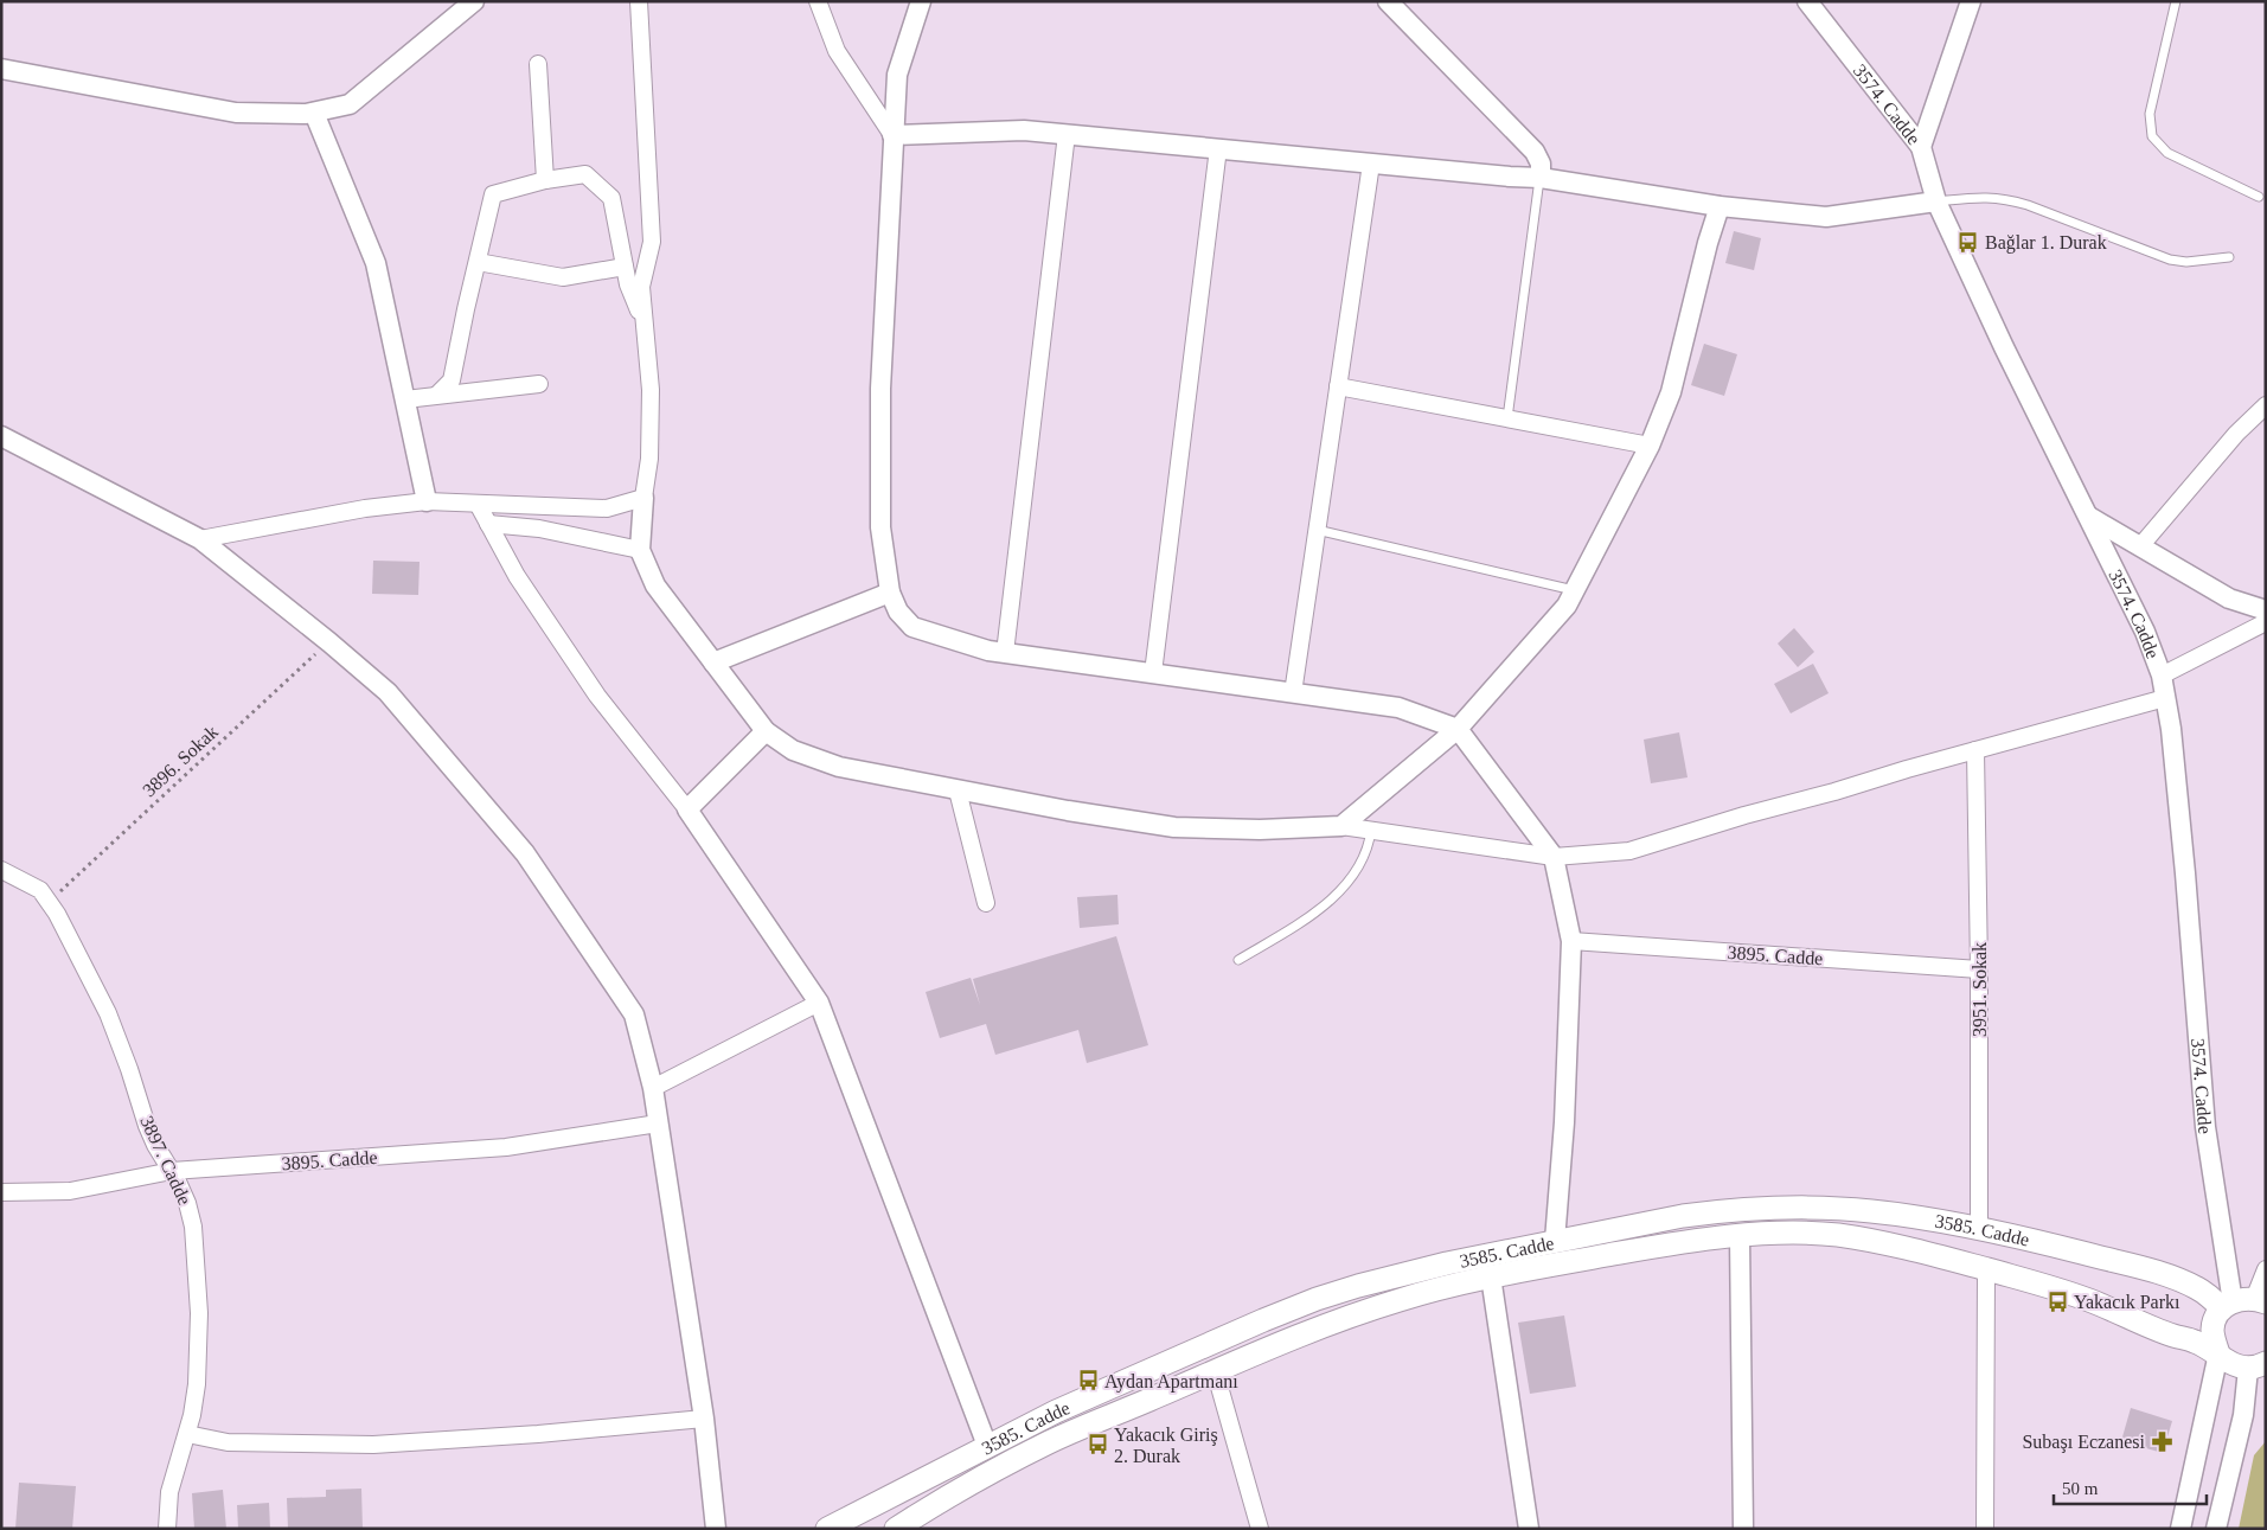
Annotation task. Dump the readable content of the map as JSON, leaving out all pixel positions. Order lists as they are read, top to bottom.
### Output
{
  "streets": {
    "main road": ["3585. Cadde"],
    "street": [
      "3574. Cadde",
      "3895. Cadde",
      "3951. Sokak",
      "3897. Cadde"
    ],
    "path": ["3896. Sokak"]
  },
  "crossings": [
    ["3574. Cadde", "3585. Cadde"],
    ["3896. Sokak", "3897. Cadde"],
    ["3895. Cadde", "3951. Sokak"],
    ["3895. Cadde", "3897. Cadde"],
    ["3951. Sokak", "3585. Cadde"]
  ],
  "places": {
    "bus stop": [
      "Bağlar 1. Durak",
      "Yakacık Parkı",
      "Aydan Apartmanı",
      "Yakacık Giriş 2. Durak"
    ],
    "pharmacy": ["Subaşı Eczanesi"]
  },
  "scale_bar": "50 m"
}
